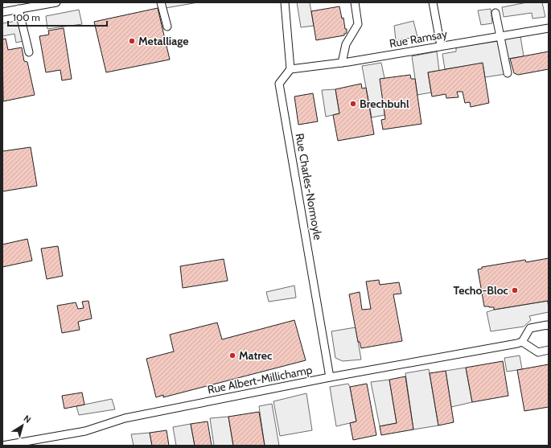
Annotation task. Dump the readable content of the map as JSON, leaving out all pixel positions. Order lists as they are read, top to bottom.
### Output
{
  "streets": {
    "street": ["Rue Ramsay", "Rue Charles-Normoyle", "Rue Albert-Millichamp"]
  },
  "crossings": [
    ["Rue Ramsay", "Rue Charles-Normoyle"],
    ["Rue Charles-Normoyle", "Rue Albert-Millichamp"]
  ],
  "places": [
    "Metalliage",
    "Brechbuhl",
    "Techo-Bloc",
    "Matrec"
  ],
  "scale_bar": "100 m",
  "north": "top right"
}
